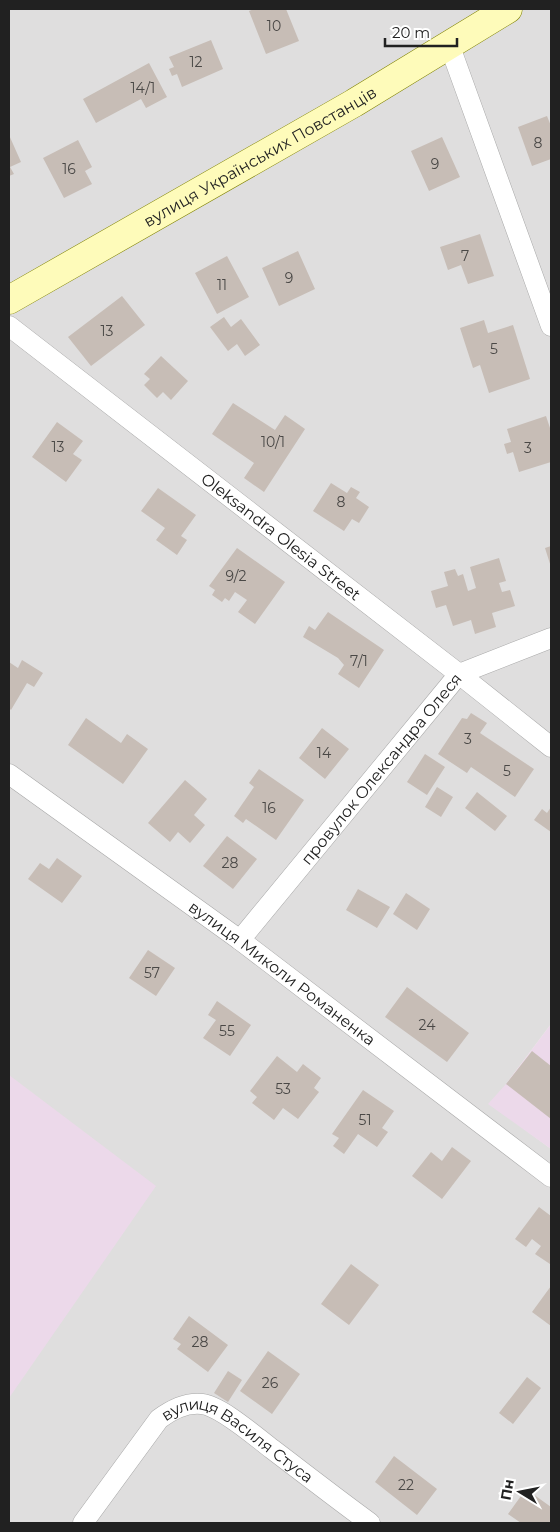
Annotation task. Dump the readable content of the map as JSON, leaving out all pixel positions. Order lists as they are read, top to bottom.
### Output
{
  "streets": {
    "street": [
      "вулиця Українських Повстанців",
      "Oleksandra Olesia Street",
      "провулок Олександра Олеся",
      "вулиця Миколи Романенка",
      "вулиця Василя Стуса"
    ]
  },
  "crossings": [
    ["Oleksandra Olesia Street", "провулок Олександра Олеся"],
    ["провулок Олександра Олеся", "вулиця Миколи Романенка"]
  ],
  "house_numbers": [
    "10",
    "12",
    "14/1",
    "8",
    "9",
    "16",
    "7",
    "9",
    "11",
    "13",
    "5",
    "10/1",
    "13",
    "3",
    "8",
    "9/2",
    "7/1",
    "3",
    "14",
    "5",
    "16",
    "28",
    "57",
    "24",
    "55",
    "53",
    "51",
    "28",
    "26",
    "22"
  ],
  "scale_bar": "20 m",
  "north": "left"
}
